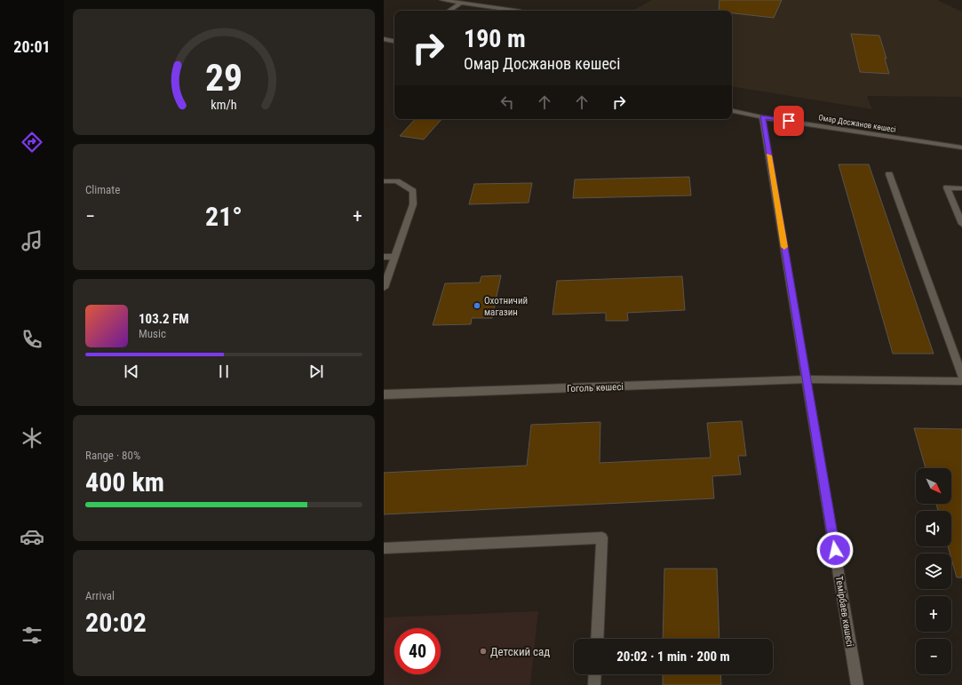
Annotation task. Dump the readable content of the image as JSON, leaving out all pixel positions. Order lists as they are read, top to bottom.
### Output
{
  "streets": {
    "street": ["Омар Досжанов көшесі", "Гоголь көшесі", "Темірбаев көшесі"]
  },
  "crossings": [
    ["Омар Досжанов көшесі", "Темірбаев көшесі"],
    ["Гоголь көшесі", "Темірбаев көшесі"]
  ],
  "places": ["Охотничий магазин", "Детский сад"],
  "north": "bottom right",
  "page": {
    "tabs": "20:01",
    "turn": ["190 m", "Омар Досжанов көшесі"],
    "tile": [
      "Climate",
      ["Range · 80%", "400 km"],
      ["Arrival", "20:02"]
    ],
    "heat": ["−", "21°", "+"],
    "song": ["103.2 FM", "Music"],
    "map_buttons": ["+", "−"],
    "limit": "40",
    "trip": "20:02 · 1 min · 200 m",
    "gauge": ["29", "km/h"]
  }
}
